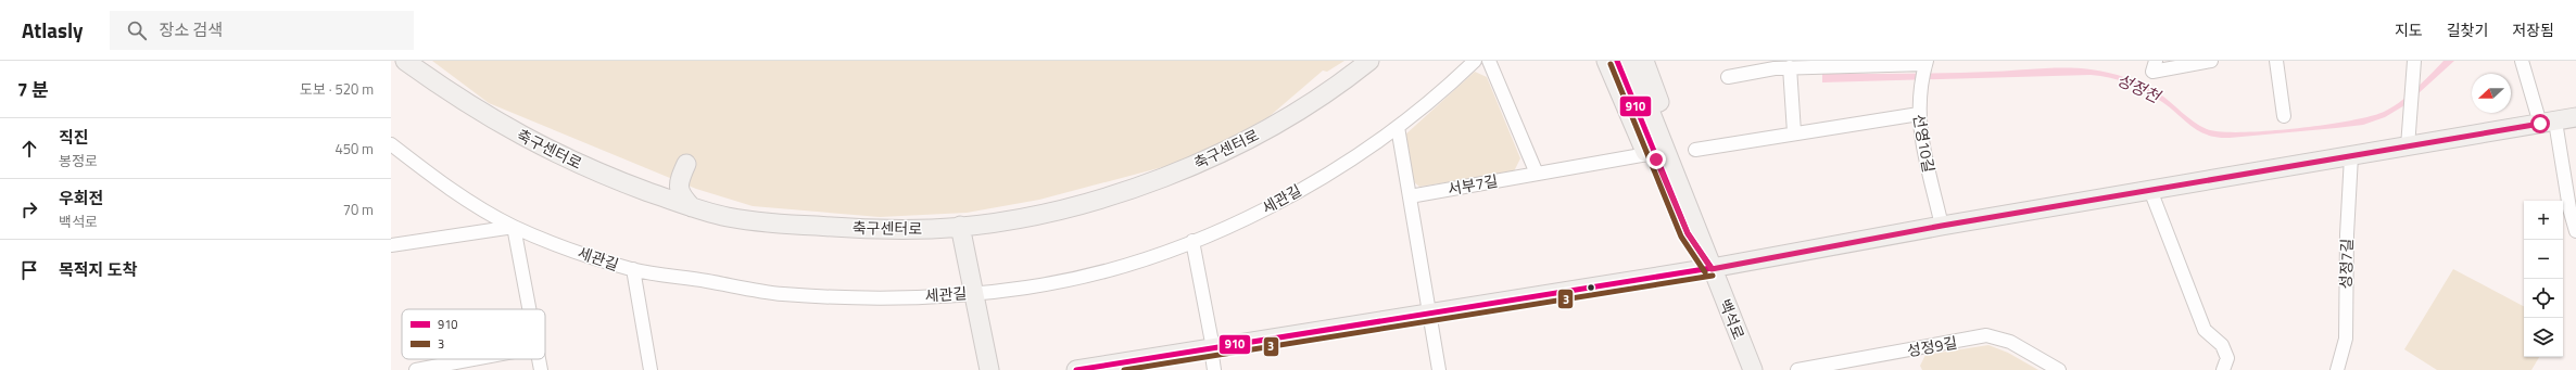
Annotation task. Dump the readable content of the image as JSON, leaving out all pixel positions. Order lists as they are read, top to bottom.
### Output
{
  "streets": {
    "street": [
      "선영10길",
      "축구센터로",
      "서부7길",
      "세관길",
      "성정7길",
      "백석로",
      "성정9길"
    ]
  },
  "crossings": [
    ["서부7길", "백석로"]
  ],
  "water": ["성정천"],
  "lines": ["transit line 910", "transit line 3"],
  "legend": ["910", "3"],
  "north": "left",
  "page": {
    "header": "Atlasly",
    "search": "장소 검색",
    "nav": ["지도", "길찾기", "저장됨"],
    "heading": ["7 분", "도보 · 520 m"],
    "list": [
      ["직진", "봉정로", "450 m"],
      ["우회전", "백석로", "70 m"],
      "목적지 도착"
    ],
    "map_buttons": ["+", "−"]
  }
}
